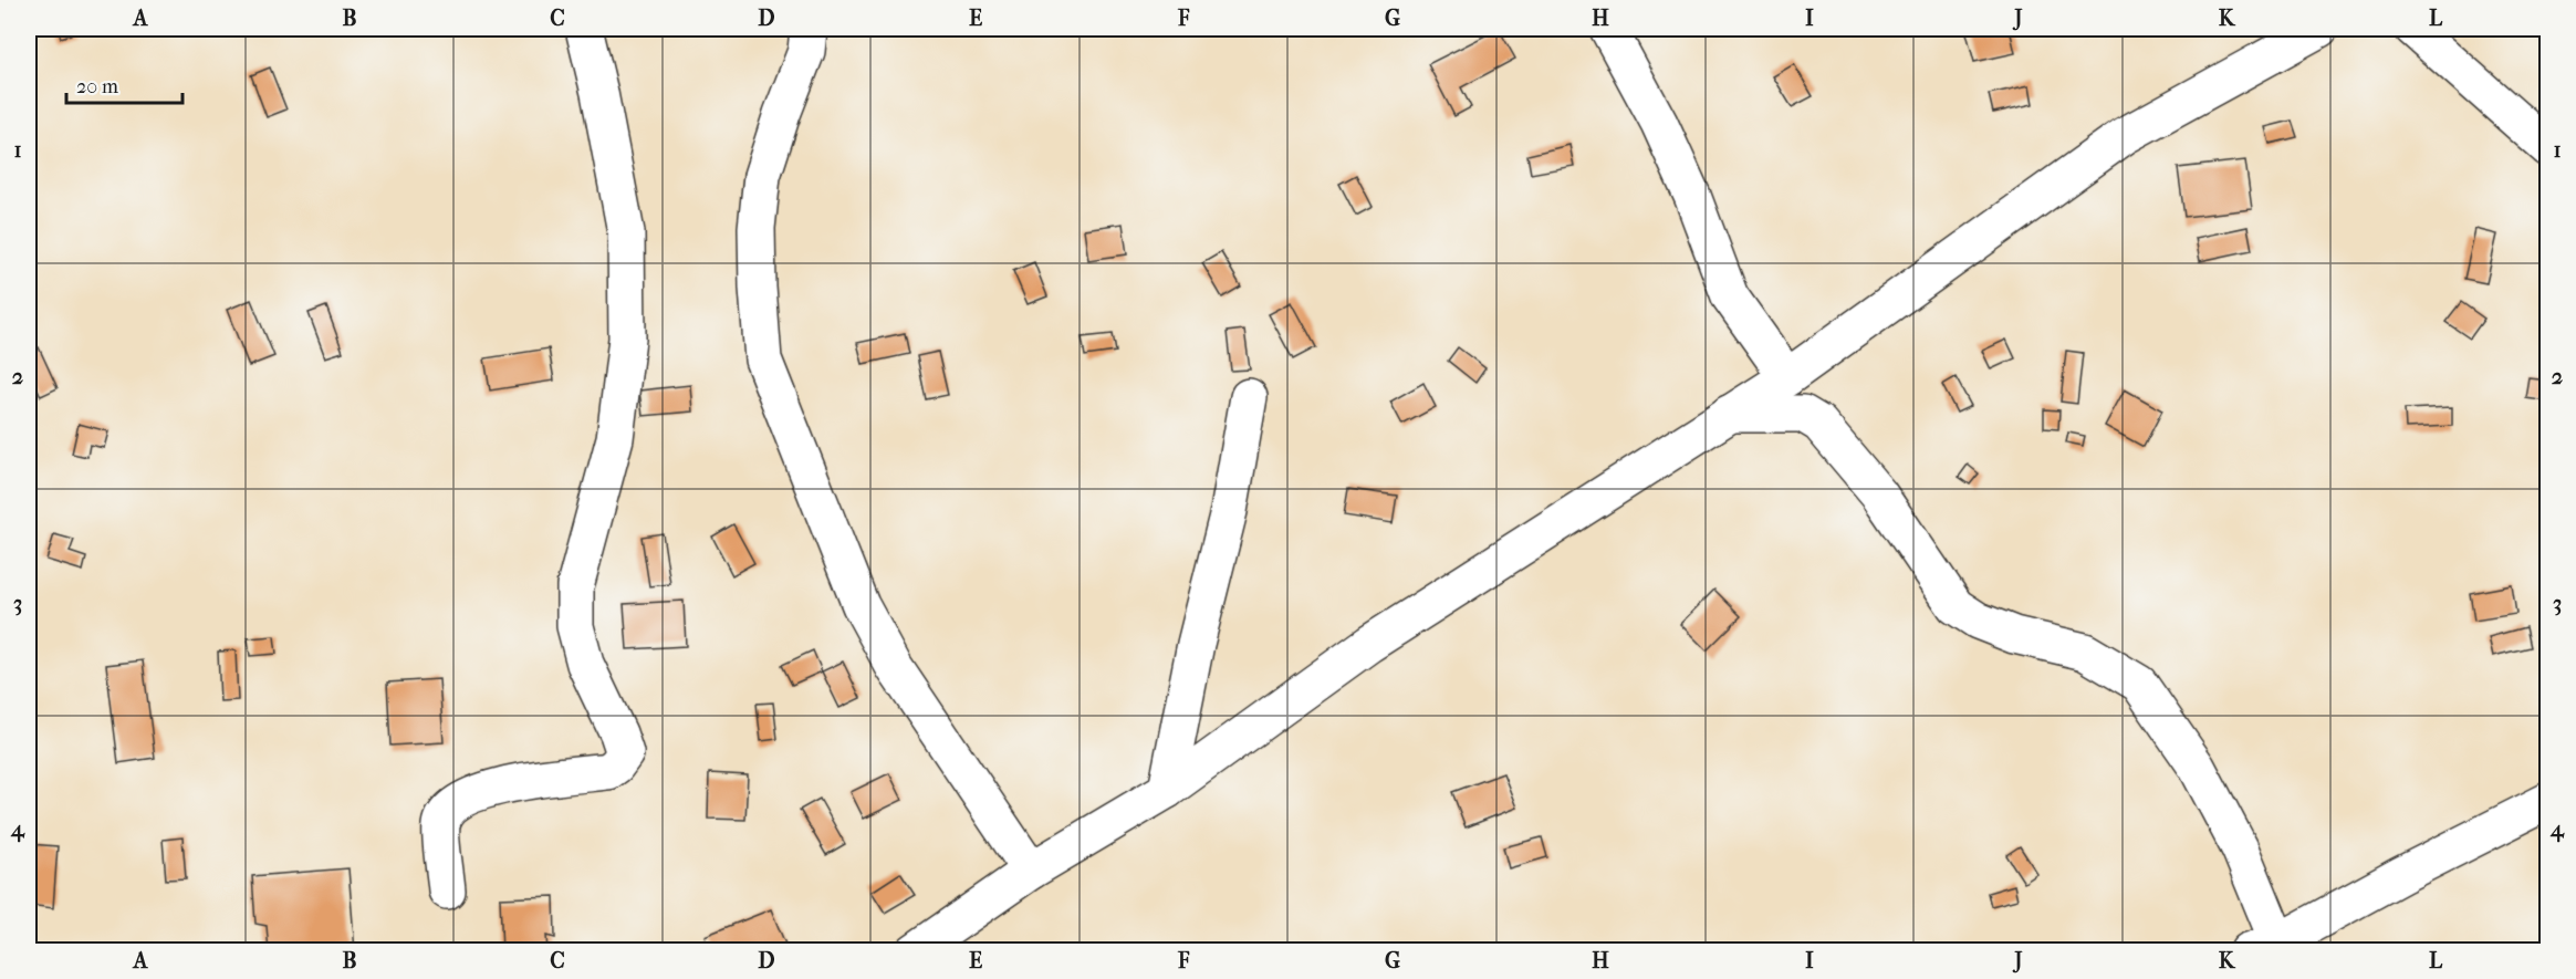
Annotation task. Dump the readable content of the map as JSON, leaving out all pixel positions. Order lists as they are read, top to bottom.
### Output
{
  "scale_bar": "20 m",
  "grid": {
    "columns": [
      "A",
      "B",
      "C",
      "D",
      "E",
      "F",
      "G",
      "H",
      "I",
      "J",
      "K",
      "L"
    ],
    "rows": [
      "1",
      "2",
      "3",
      "4"
    ]
  }
}
